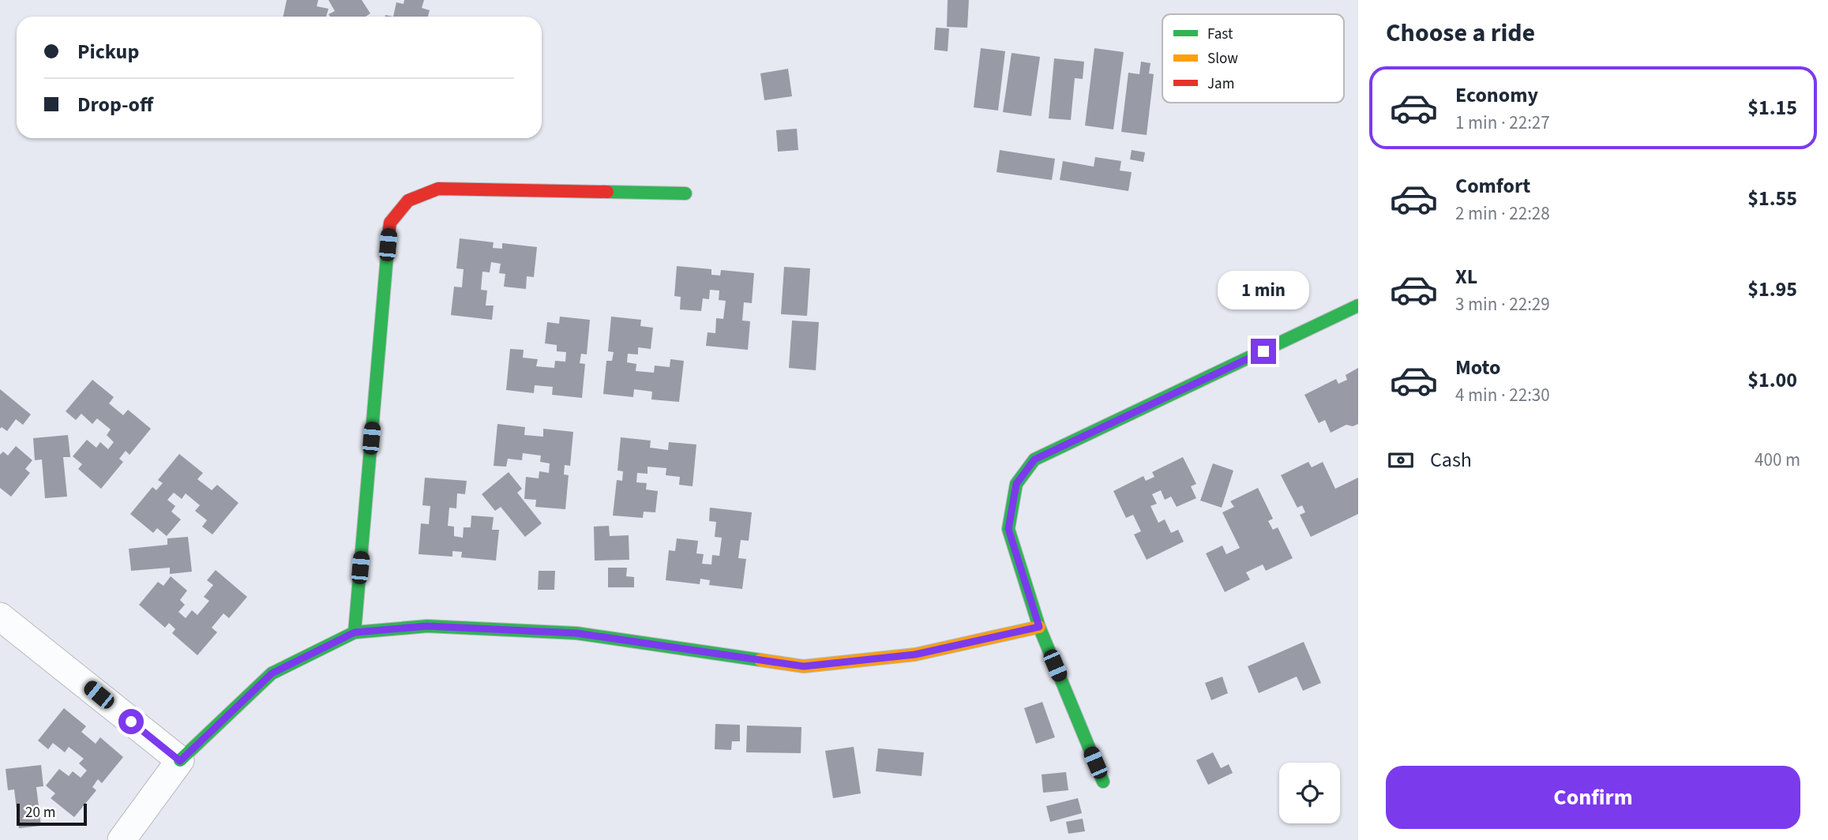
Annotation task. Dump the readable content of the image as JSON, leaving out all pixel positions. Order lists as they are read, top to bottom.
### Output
{
  "legend": ["Fast", "Slow", "Jam"],
  "scale_bar": "20 m",
  "page": {
    "heading": "Choose a ride",
    "banner": ["Pickup", "Drop-off"],
    "list": [
      {
        "name": "Economy",
        "note": "1 min · 22:27",
        "value": "$1.15"
      },
      {
        "name": "Comfort",
        "note": "2 min · 22:28",
        "value": "$1.55"
      },
      {
        "name": "XL",
        "note": "3 min · 22:29",
        "value": "$1.95"
      },
      {
        "name": "Moto",
        "note": "4 min · 22:30",
        "value": "$1.00"
      }
    ],
    "bubble": "1 min",
    "pay": ["Cash", "400 m"],
    "buttons": "Confirm",
    "scale": "20 m"
  }
}
